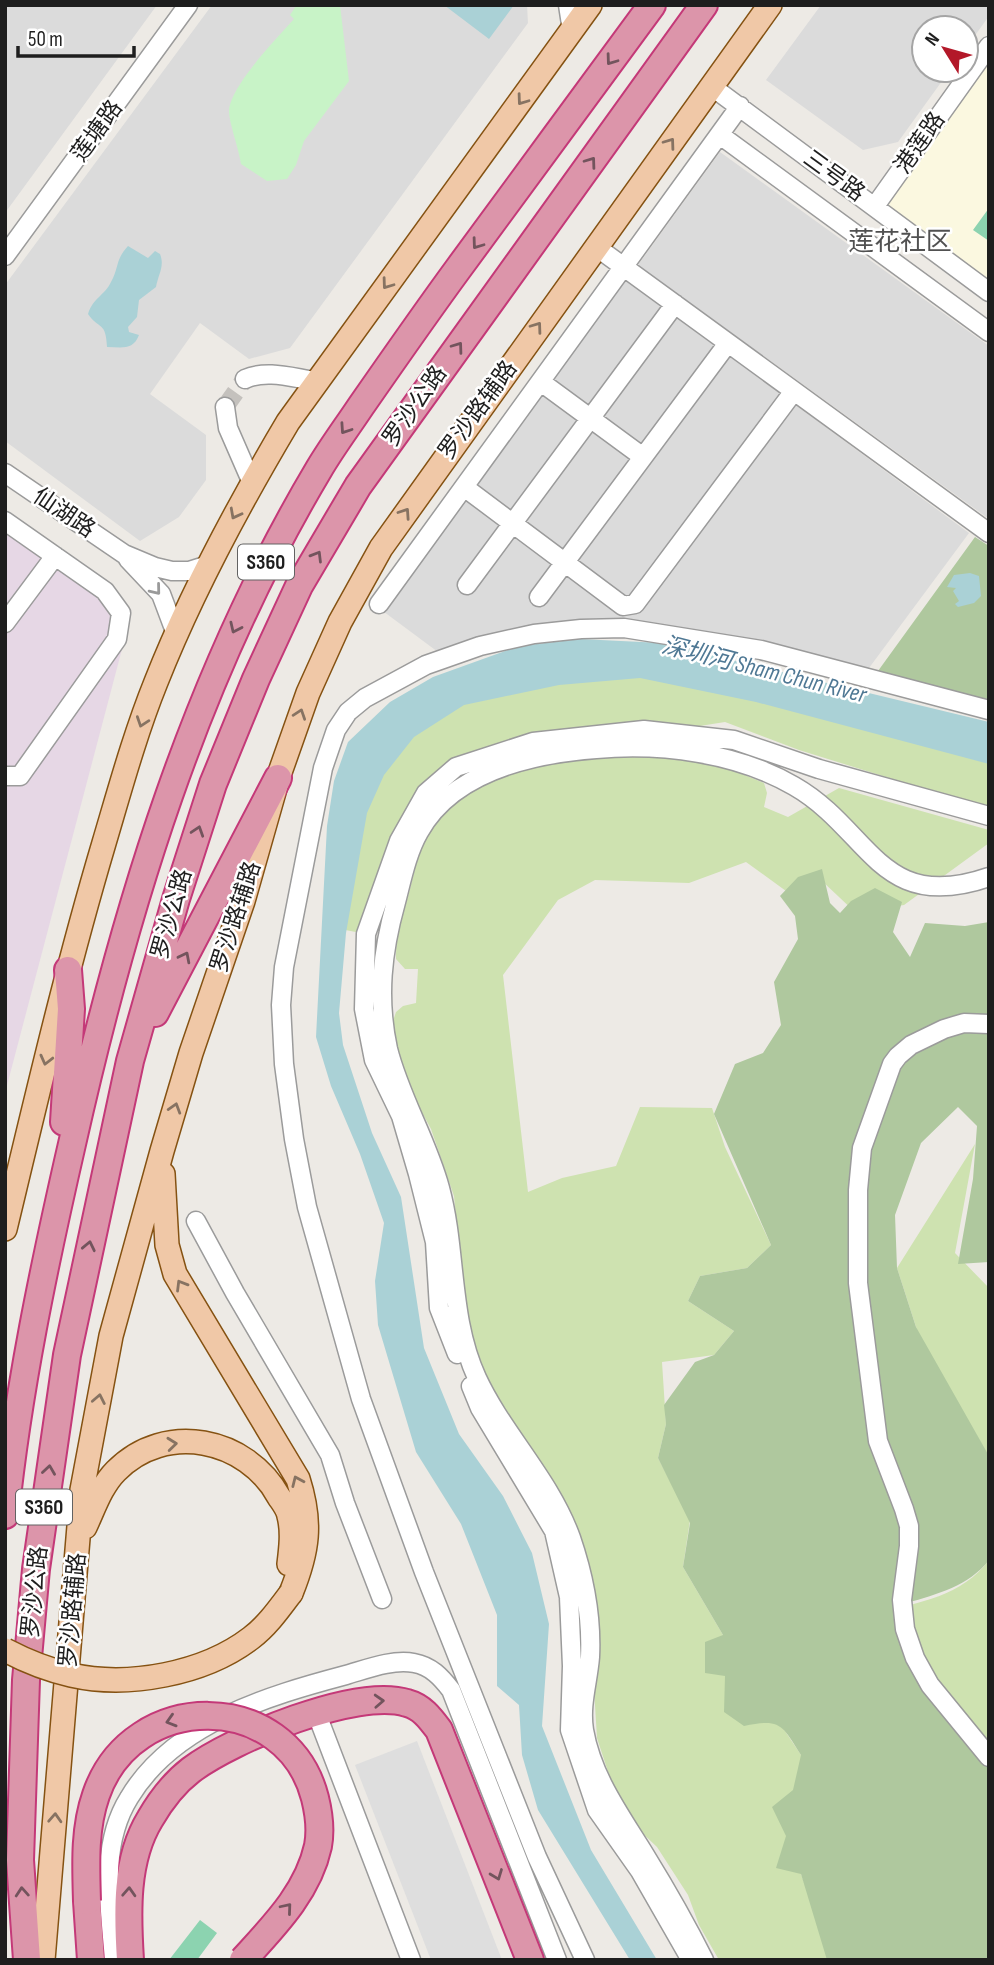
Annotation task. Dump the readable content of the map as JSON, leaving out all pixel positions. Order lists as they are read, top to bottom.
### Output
{
  "streets": {
    "highway": ["罗沙公路", "S360"],
    "main road": ["罗沙路辅路"],
    "street": [
      "莲塘路",
      "港莲路",
      "三号路",
      "仙湖路"
    ]
  },
  "crossings": [
    ["港莲路", "三号路"],
    ["三号路", "罗沙路辅路"]
  ],
  "districts": ["莲花社区"],
  "water": ["深圳河 Sham Chun River"],
  "scale_bar": "50 m",
  "north": "top left"
}
